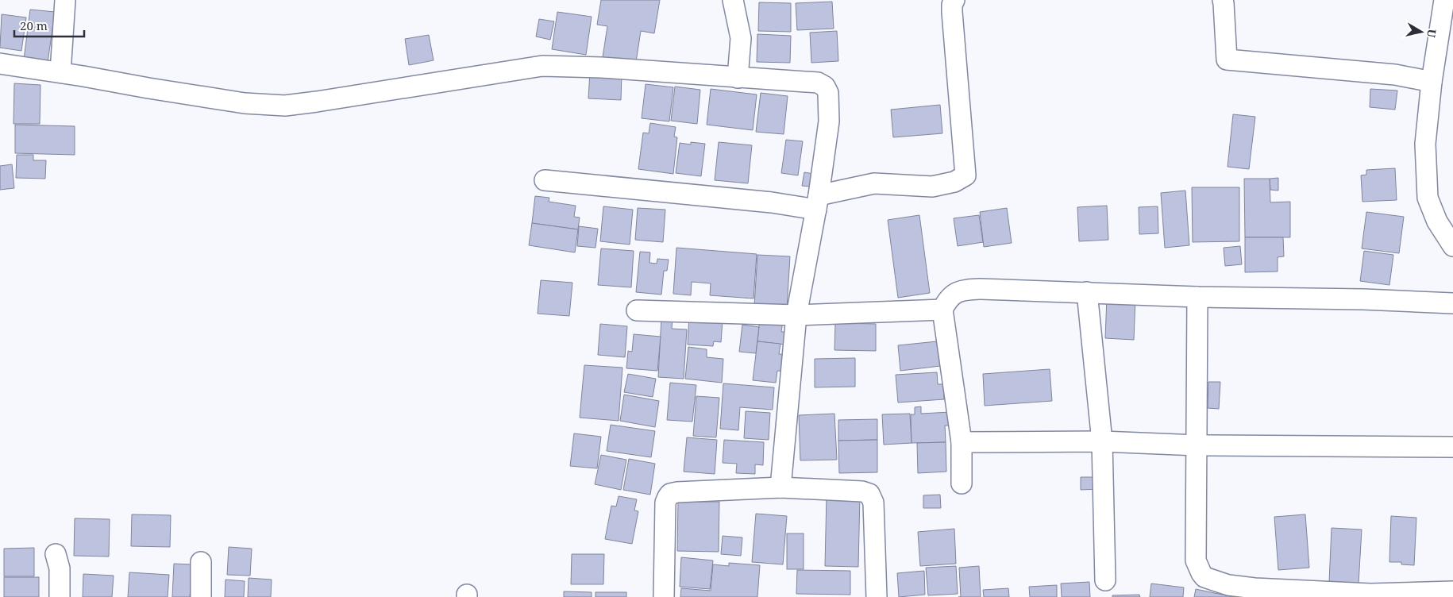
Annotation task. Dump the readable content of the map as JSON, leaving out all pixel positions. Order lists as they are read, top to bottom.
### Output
{
  "scale_bar": "20 m",
  "north": "right"
}
